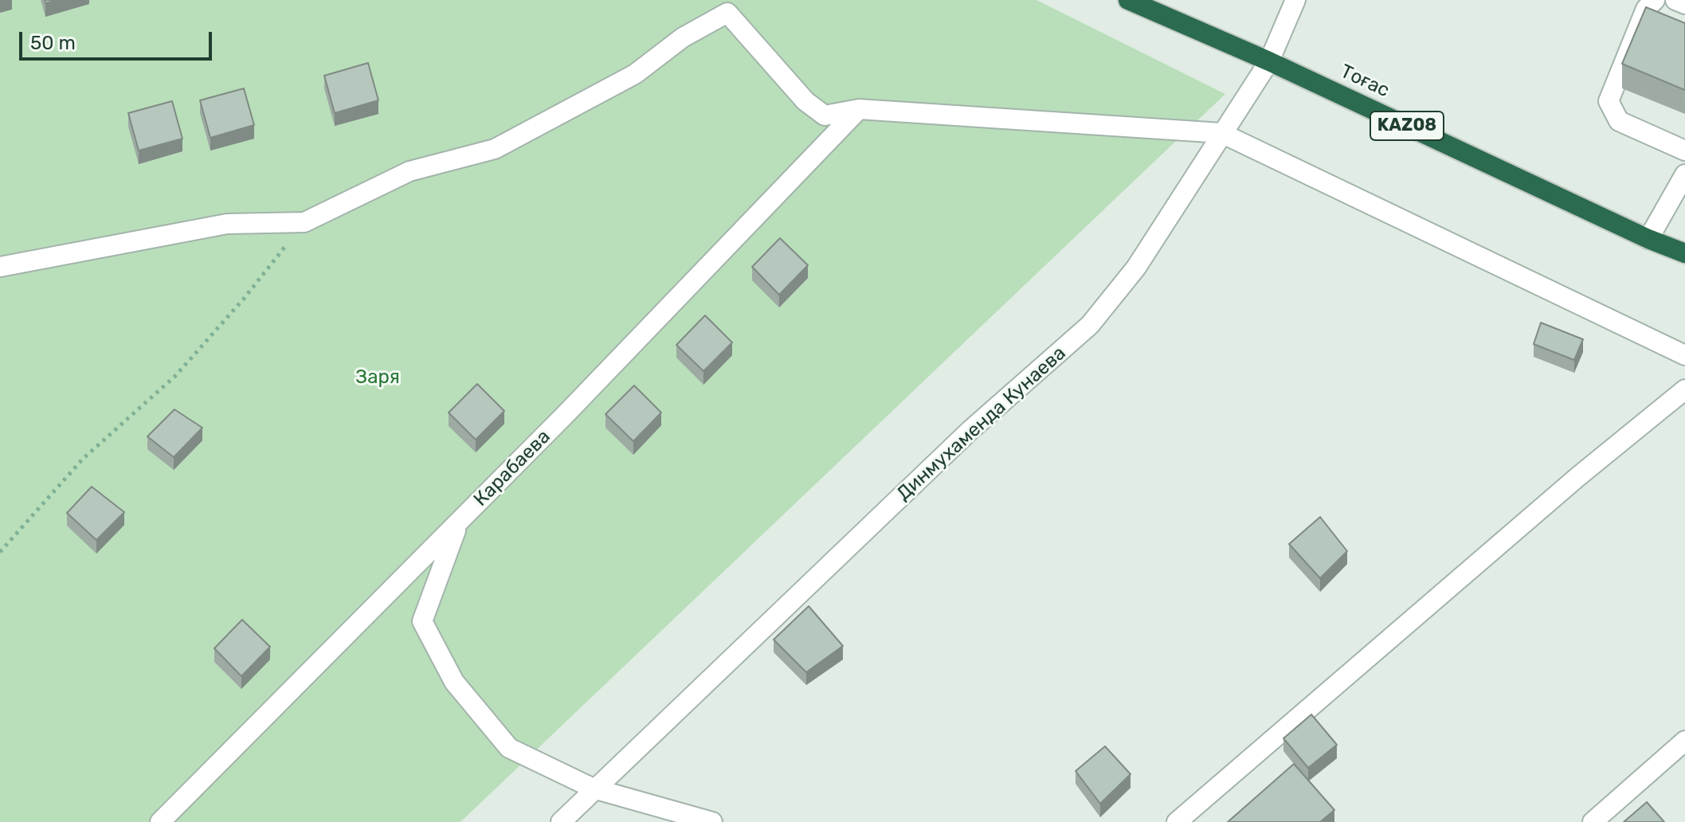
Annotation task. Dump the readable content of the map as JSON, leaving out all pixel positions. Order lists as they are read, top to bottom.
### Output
{
  "streets": {
    "highway": ["Тоғас", "KAZ08"],
    "street": ["Динмухаменда Кунаева", "Карабаева"]
  },
  "crossings": [
    ["Тоғас", "Динмухаменда Кунаева"]
  ],
  "parks": ["Заря"],
  "scale_bar": "50 m"
}
